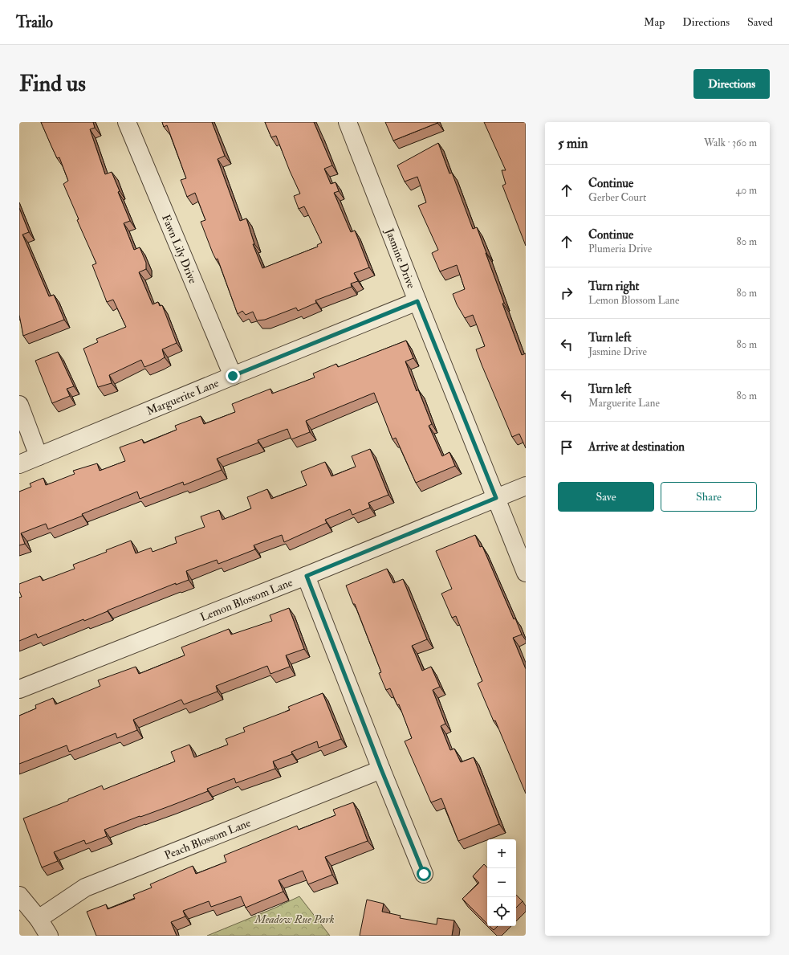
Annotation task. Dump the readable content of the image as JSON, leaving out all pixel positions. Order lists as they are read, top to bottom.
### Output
{
  "streets": {
    "street": [
      "Fawn Lily Drive",
      "Jasmine Drive",
      "Marguerite Lane",
      "Lemon Blossom Lane",
      "Peach Blossom Lane"
    ]
  },
  "crossings": [
    ["Fawn Lily Drive", "Marguerite Lane"],
    ["Jasmine Drive", "Marguerite Lane"],
    ["Jasmine Drive", "Lemon Blossom Lane"]
  ],
  "parks": ["Meadow Rue Park"],
  "page": {
    "header": "Trailo",
    "nav": ["Map", "Directions", "Saved"],
    "buttons": [
      "Directions",
      ["Save", "Share"]
    ],
    "title": "Find us",
    "heading": ["5 min", "Walk · 360 m"],
    "list": [
      ["Continue", "Gerber Court", "40 m"],
      ["Continue", "Plumeria Drive", "80 m"],
      ["Turn right", "Lemon Blossom Lane", "80 m"],
      ["Turn left", "Jasmine Drive", "80 m"],
      ["Turn left", "Marguerite Lane", "80 m"],
      "Arrive at destination"
    ],
    "map_buttons": ["+", "−"]
  }
}
